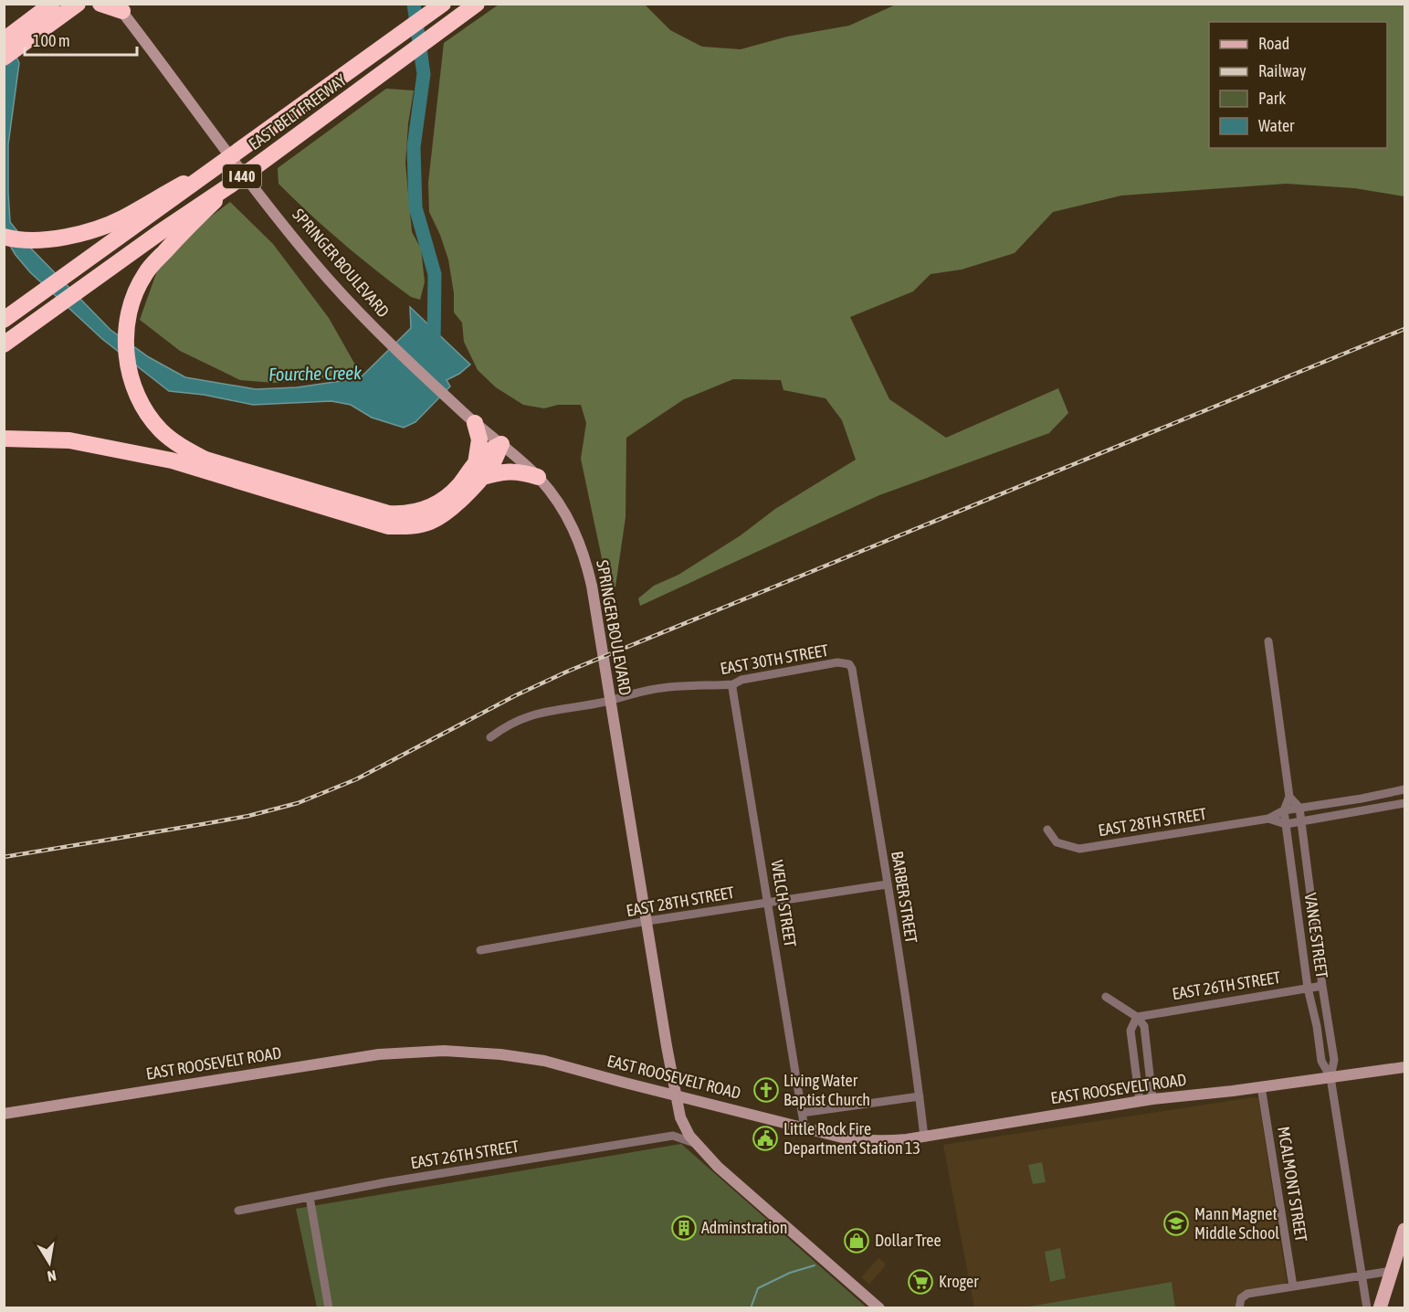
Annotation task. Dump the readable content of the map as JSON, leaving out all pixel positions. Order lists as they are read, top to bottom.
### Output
{
  "streets": {
    "highway": ["EAST BELT FREEWAY", "I 440"],
    "main road": ["SPRINGER BOULEVARD", "EAST ROOSEVELT ROAD"],
    "street": [
      "EAST 30TH STREET",
      "EAST 28TH STREET",
      "BARBER STREET",
      "WELCH STREET",
      "VANCE STREET",
      "EAST 26TH STREET",
      "MCALMONT STREET"
    ]
  },
  "crossings": [
    ["SPRINGER BOULEVARD", "EAST 30TH STREET"],
    ["SPRINGER BOULEVARD", "EAST 28TH STREET"],
    ["SPRINGER BOULEVARD", "EAST 26TH STREET"],
    ["SPRINGER BOULEVARD", "EAST ROOSEVELT ROAD"],
    ["EAST 30TH STREET", "BARBER STREET"],
    ["EAST 30TH STREET", "WELCH STREET"],
    ["EAST 28TH STREET", "BARBER STREET"],
    ["EAST 28TH STREET", "WELCH STREET"],
    ["EAST 28TH STREET", "VANCE STREET"],
    ["BARBER STREET", "EAST ROOSEVELT ROAD"],
    ["WELCH STREET", "EAST ROOSEVELT ROAD"],
    ["VANCE STREET", "EAST 26TH STREET"],
    ["VANCE STREET", "EAST ROOSEVELT ROAD"],
    ["EAST ROOSEVELT ROAD", "MCALMONT STREET"]
  ],
  "water": ["Fourche Creek"],
  "places": {
    "church": ["Living Water Baptist Church"],
    "public building": ["Little Rock Fire Department Station 13"],
    "school or university": ["Mann Magnet Middle School"],
    "building": ["Adminstration"],
    "shop": ["Dollar Tree"],
    "supermarket": ["Kroger"]
  },
  "legend": [
    "Road",
    "Railway",
    "Park",
    "Water"
  ],
  "scale_bar": "100 m",
  "north": "bottom"
}
